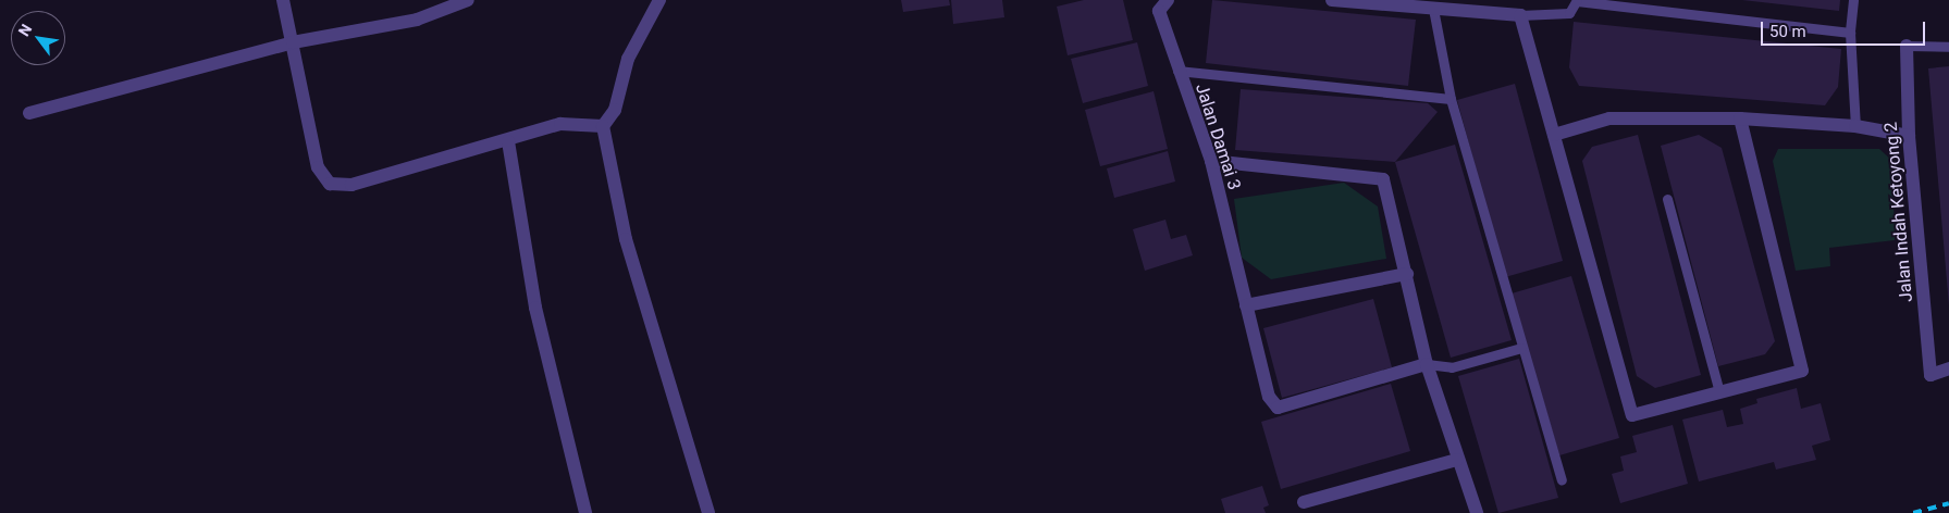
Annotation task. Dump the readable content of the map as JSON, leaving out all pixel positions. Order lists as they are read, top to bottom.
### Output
{
  "streets": {
    "street": ["Jalan Damai 3", "Jalan Indah Ketoyong 2"]
  },
  "scale_bar": "50 m",
  "north": "top left"
}
